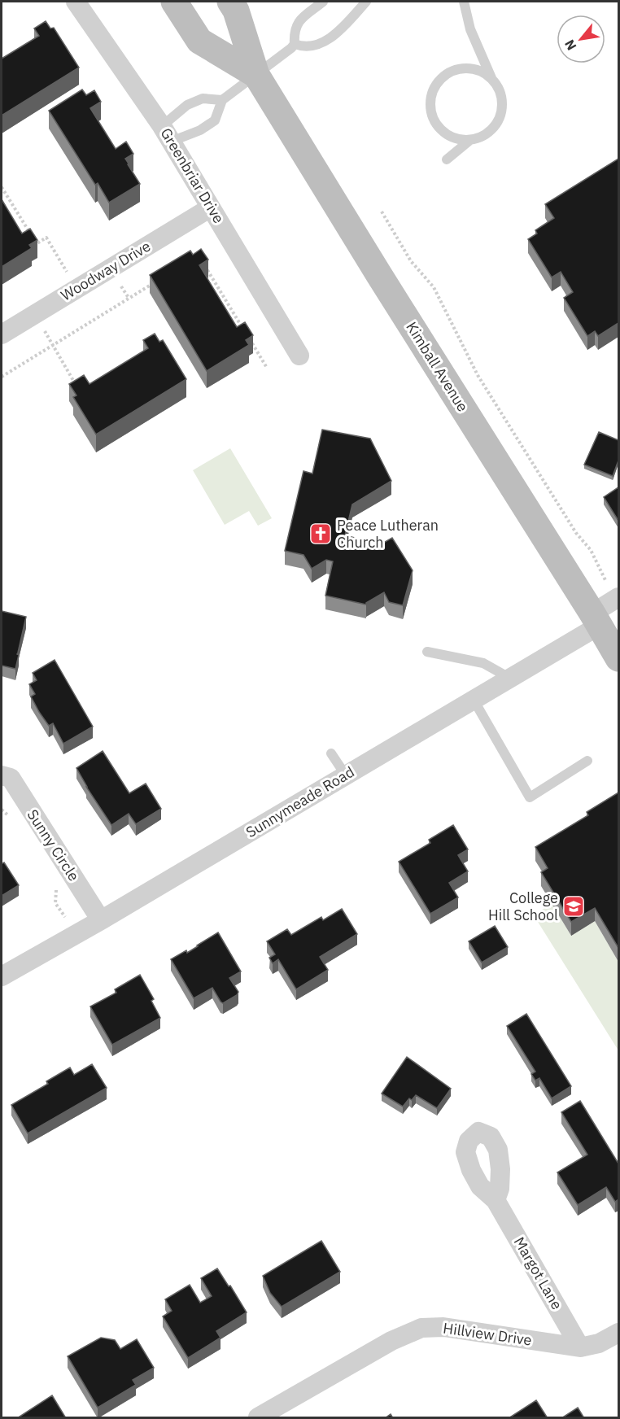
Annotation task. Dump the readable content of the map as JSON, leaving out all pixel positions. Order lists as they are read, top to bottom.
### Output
{
  "streets": {
    "main road": ["Kimball Avenue"],
    "street": [
      "Greenbriar Drive",
      "Woodway Drive",
      "Sunnymeade Road",
      "Sunny Circle",
      "Margot Lane",
      "Hillview Drive"
    ]
  },
  "crossings": [
    ["Greenbriar Drive", "Woodway Drive"],
    ["Kimball Avenue", "Sunnymeade Road"],
    ["Sunnymeade Road", "Sunny Circle"],
    ["Margot Lane", "Hillview Drive"]
  ],
  "places": {
    "church": ["Peace Lutheran Church"],
    "school or university": ["College Hill School"]
  },
  "north": "bottom left"
}
